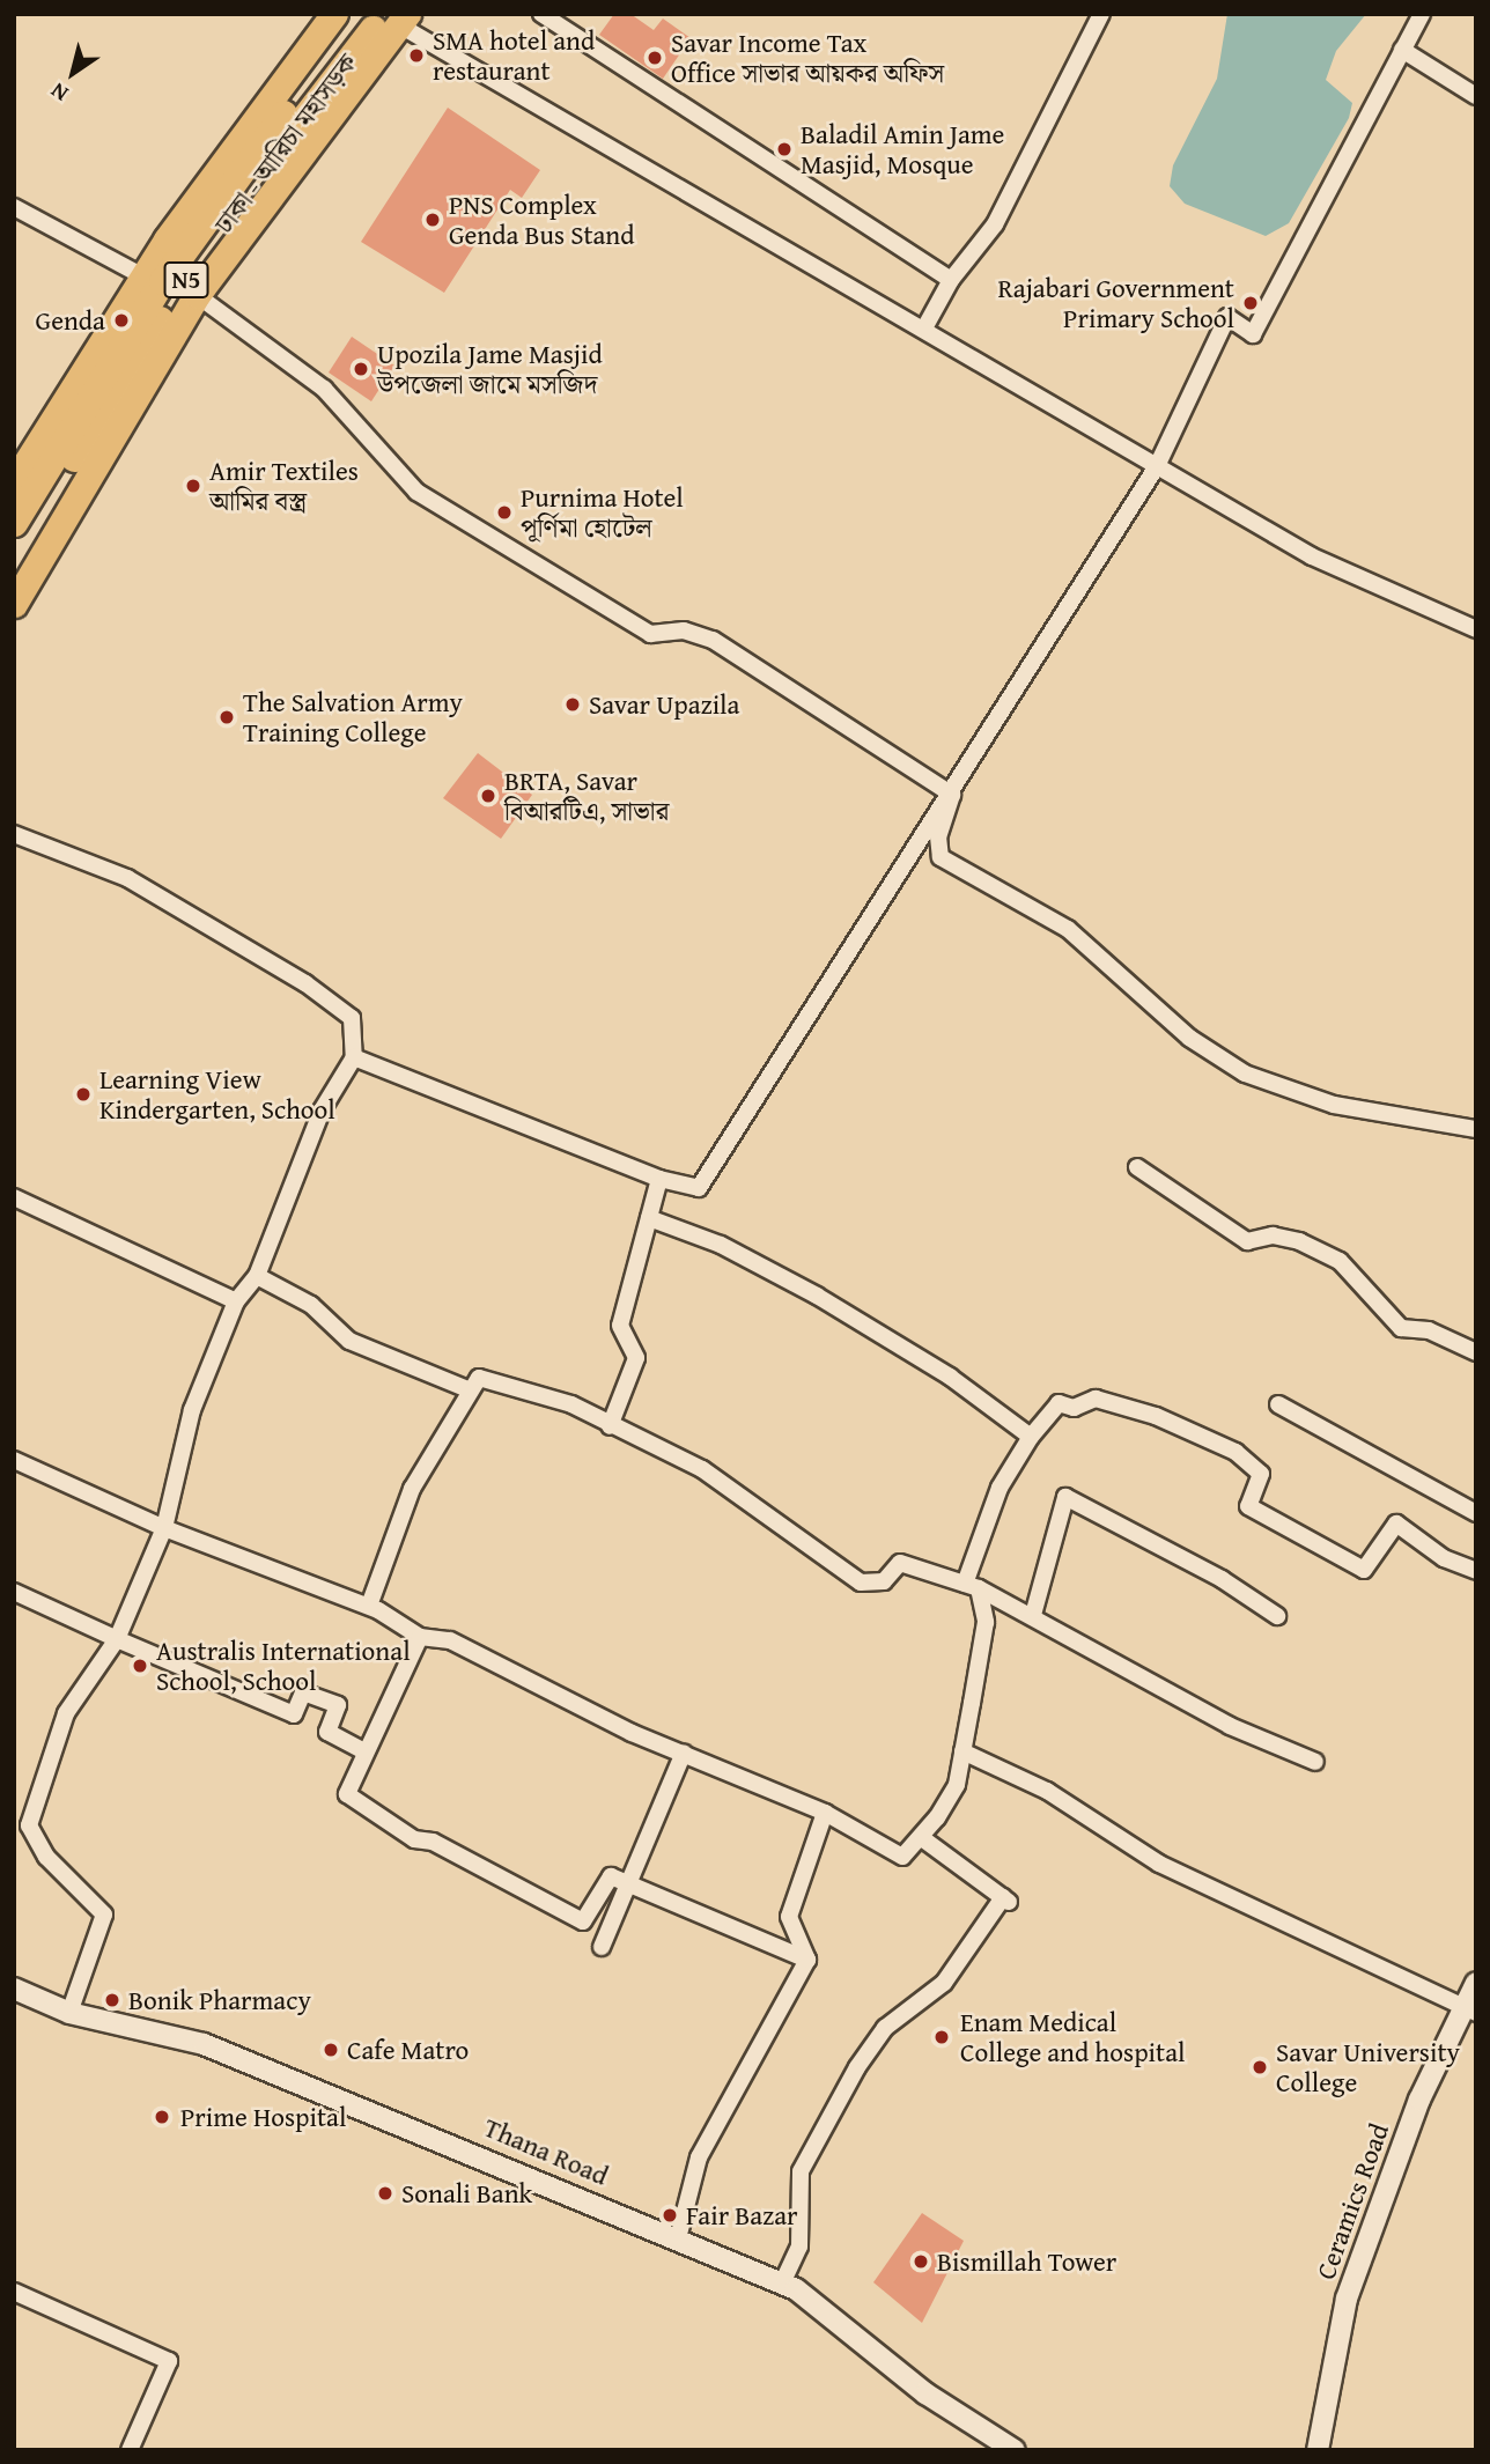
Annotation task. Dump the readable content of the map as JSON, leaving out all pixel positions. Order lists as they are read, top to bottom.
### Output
{
  "streets": {
    "highway": ["ঢাকা - আরিচা মহাসড়ক", "N5"],
    "street": ["Thana Road", "Ceramics Road"]
  },
  "places": [
    "SMA hotel and restaurant",
    "Savar Income Tax Office সাভার আয়কর অফিস",
    "Baladil Amin Jame Masjid, Mosque",
    "PNS Complex Genda Bus Stand",
    "Rajabari Government Primary School",
    "Genda",
    "Upozila Jame Masjid উপজেলা জামে মসজিদ",
    "Amir Textiles আমির বস্ত্র",
    "Purnima Hotel পূর্ণিমা হোটেল",
    "Savar Upazila",
    "The Salvation Army Training College",
    "BRTA, Savar বিআরটিএ, সাভার",
    "Learning View Kindergarten, School",
    "Australis International School, School",
    "Bonik Pharmacy",
    "Enam Medical College and hospital",
    "Cafe Matro",
    "Savar University College",
    "Prime Hospital",
    "Sonali Bank",
    "Fair Bazar",
    "Bismillah Tower"
  ],
  "north": "bottom left"
}
